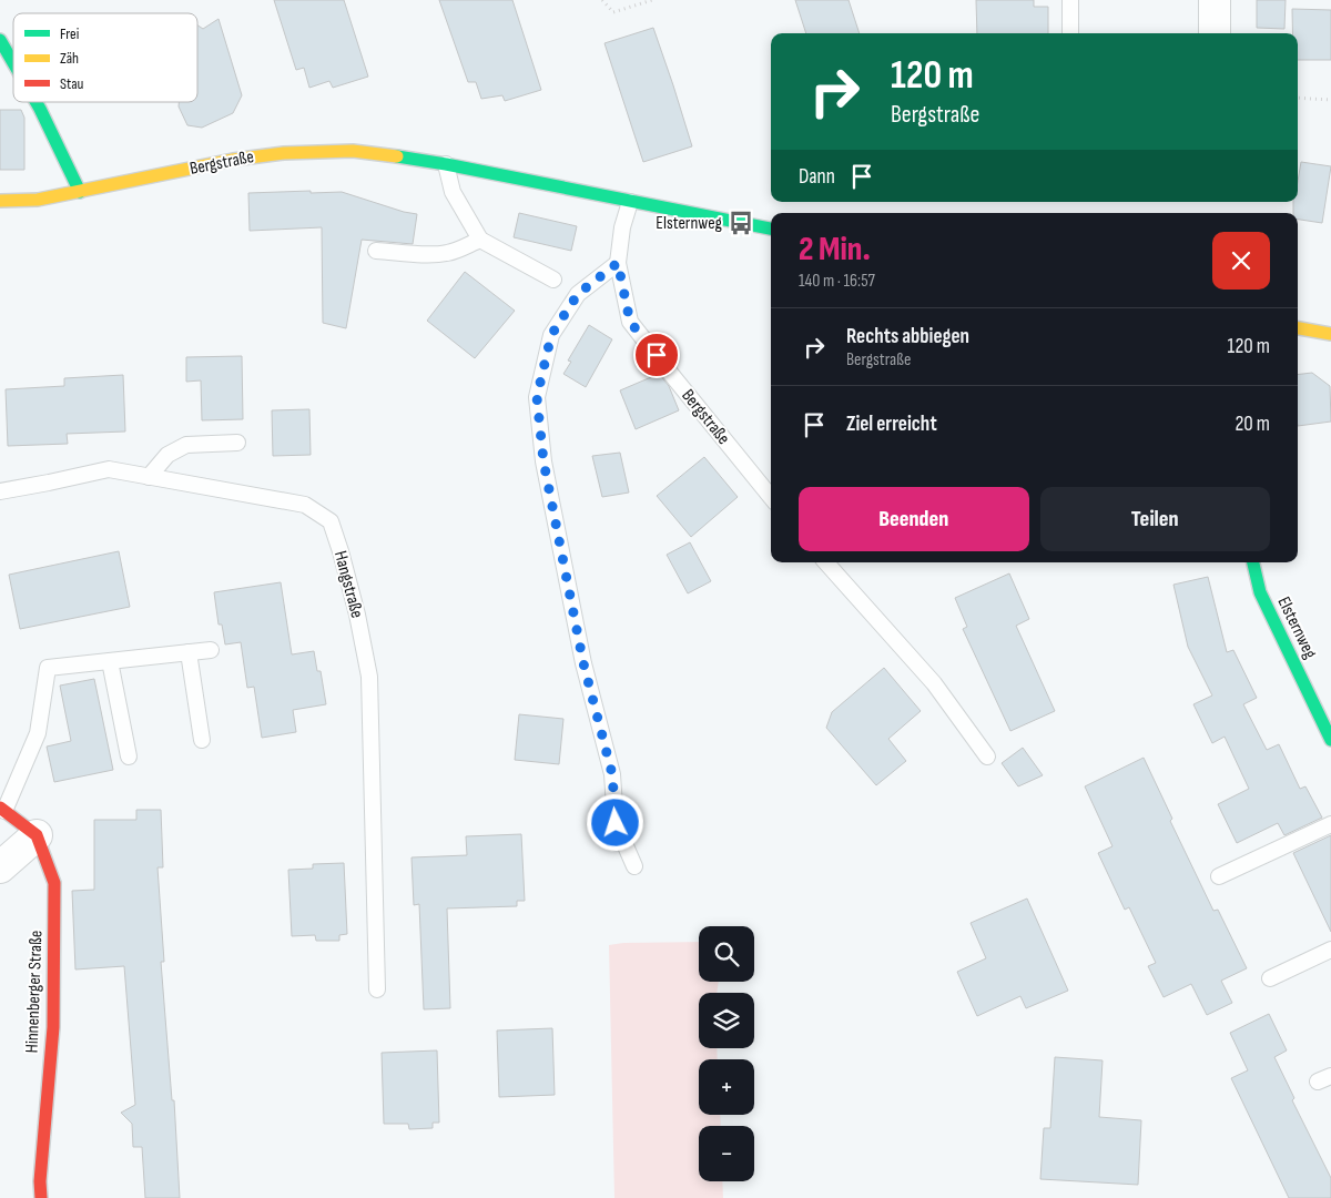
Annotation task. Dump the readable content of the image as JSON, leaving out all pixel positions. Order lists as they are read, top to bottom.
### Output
{
  "streets": {
    "street": ["Bergstraße", "Elsternweg", "Hinnenberger Straße"],
    "lane": ["Hangstraße"]
  },
  "places": {
    "bus stop": ["Elsternweg"]
  },
  "legend": ["Frei", "Zäh", "Stau"],
  "page": {
    "turn": ["120 m", "Bergstraße"],
    "then": "Dann",
    "heading": ["2 Min.", "140 m · 16:57"],
    "list": [
      {
        "name": "Rechts abbiegen",
        "note": "Bergstraße",
        "value": "120 m"
      },
      {
        "name": "Ziel erreicht",
        "value": "20 m"
      }
    ],
    "buttons": ["Beenden", "Teilen"],
    "map_buttons": ["+", "−"]
  }
}
